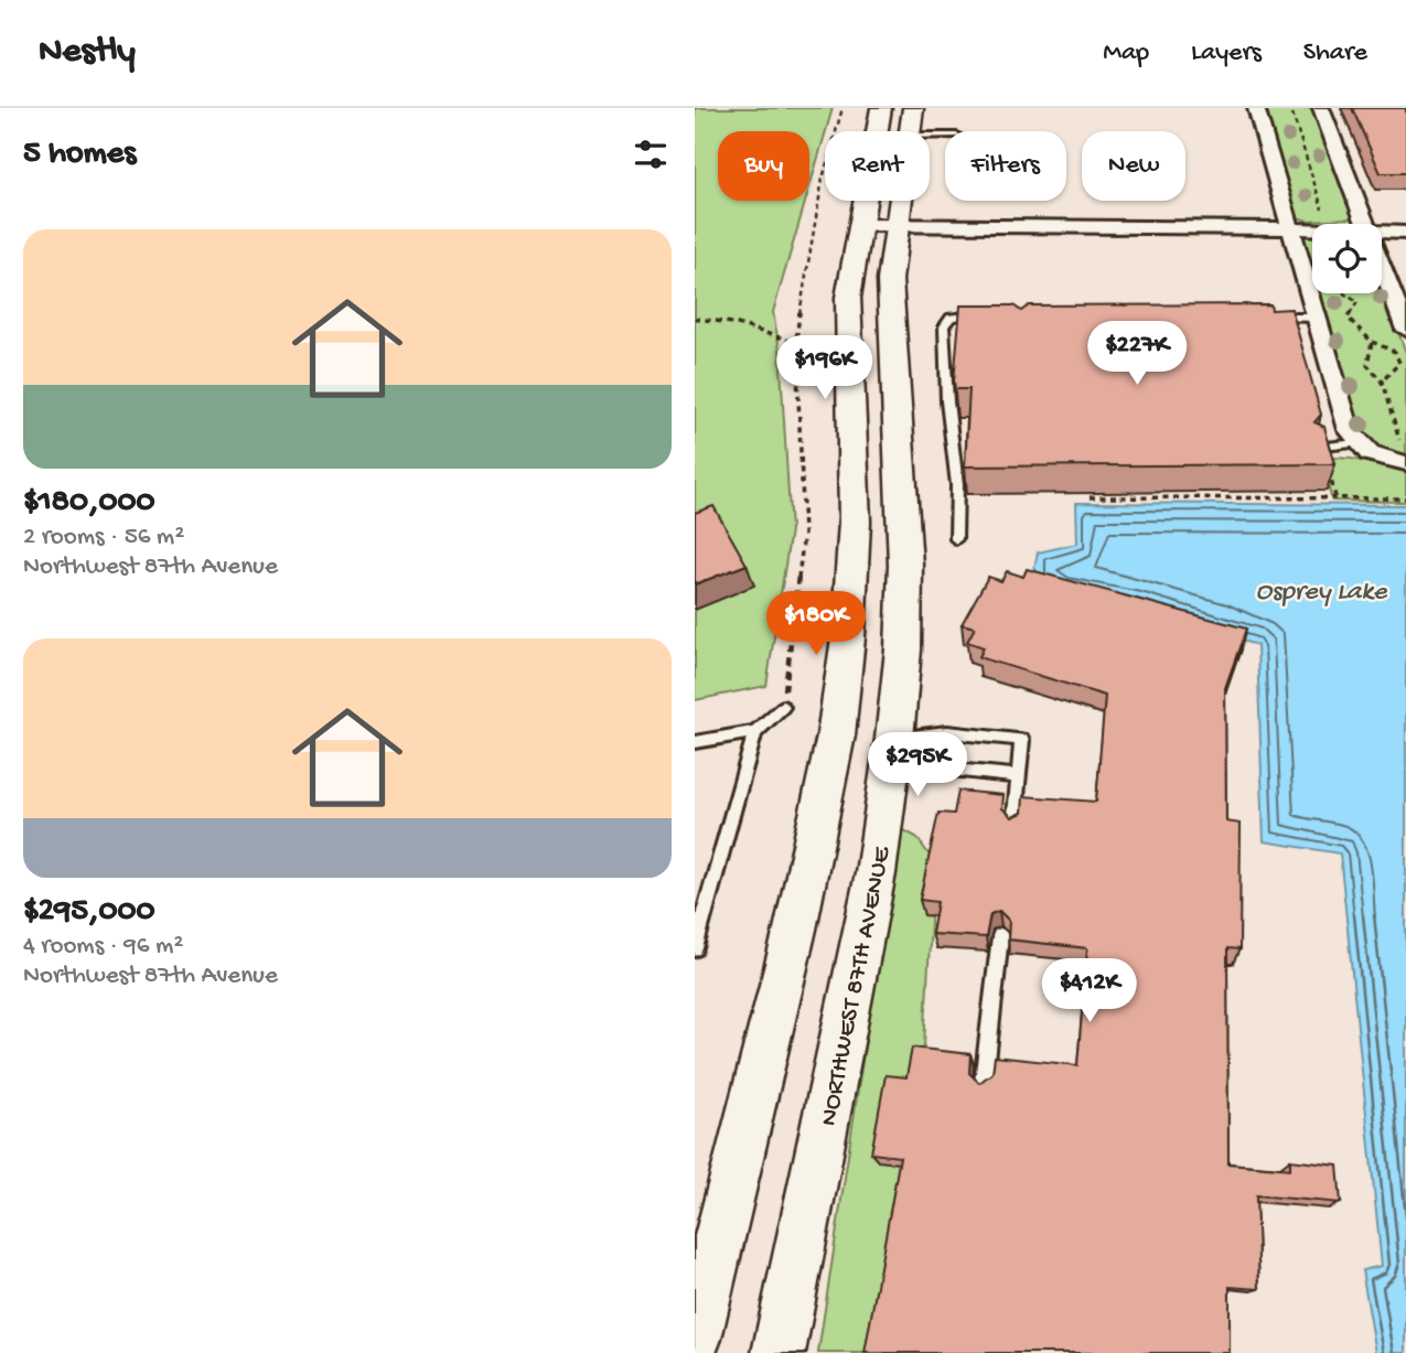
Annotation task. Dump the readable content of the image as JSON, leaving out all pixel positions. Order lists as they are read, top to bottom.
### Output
{
  "streets": {
    "main road": ["NORTHWEST 87TH AVENUE"]
  },
  "water": ["Osprey Lake"],
  "page": {
    "header": "Nestly",
    "nav": ["Map", "Layers", "Share"],
    "heading": "5 homes",
    "chip": [
      "Buy",
      "Rent",
      "Filters",
      "New"
    ],
    "list": [
      {
        "name": "$180,000",
        "note": "2 rooms · 56 m² · Northwest 87th Avenue"
      },
      {
        "name": "$295,000",
        "note": "4 rooms · 96 m² · Northwest 87th Avenue"
      }
    ],
    "price": [
      "$227K",
      "$196K",
      "$180K",
      "$295K",
      "$412K"
    ]
  }
}
